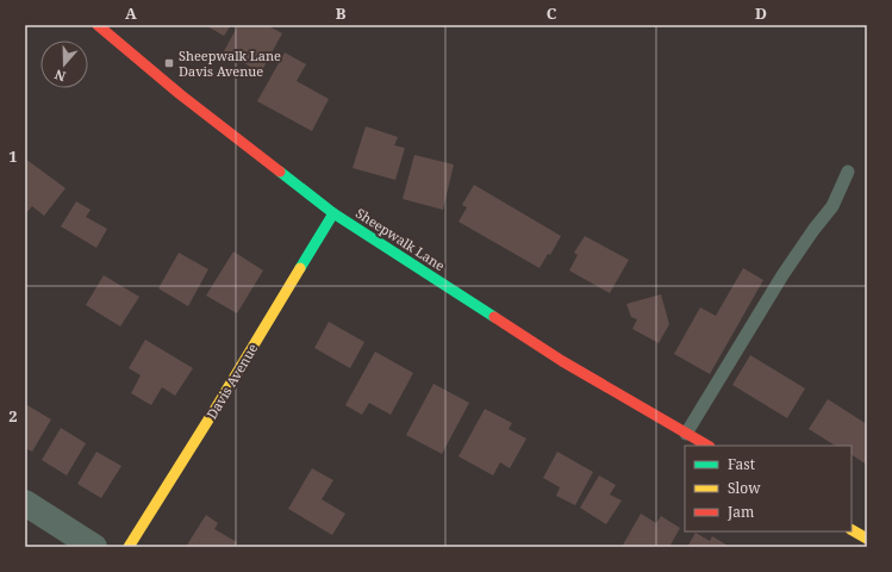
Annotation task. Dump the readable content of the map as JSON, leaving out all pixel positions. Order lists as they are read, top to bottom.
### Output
{
  "streets": {
    "main road": ["Sheepwalk Lane", "Davis Avenue"]
  },
  "crossings": [
    ["Sheepwalk Lane", "Davis Avenue"]
  ],
  "places": {
    "transit": ["Sheepwalk Lane Davis Avenue"]
  },
  "legend": ["Fast", "Slow", "Jam"],
  "north": "bottom",
  "grid": {
    "columns": [
      "A",
      "B",
      "C",
      "D"
    ],
    "rows": ["1", "2"]
  }
}
